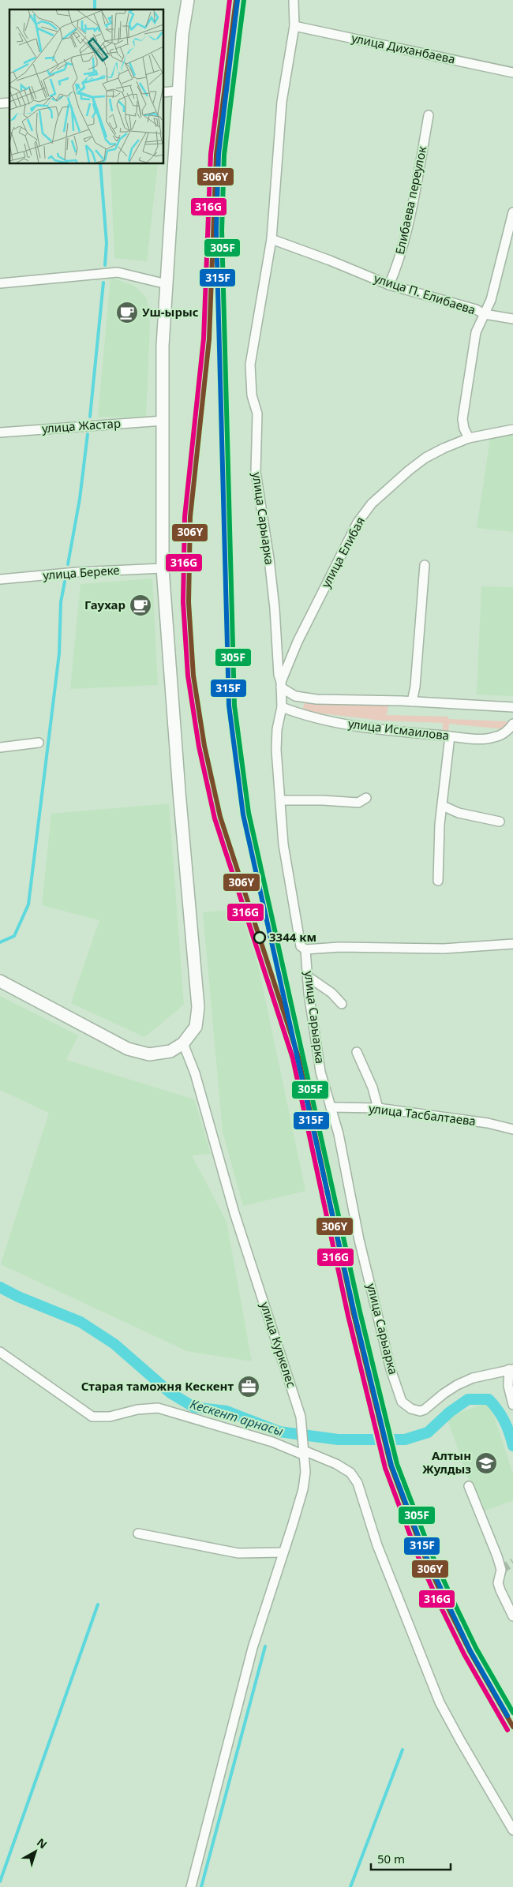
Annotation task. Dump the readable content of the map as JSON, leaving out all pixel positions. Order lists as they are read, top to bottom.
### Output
{
  "streets": {
    "street": [
      "улица Диханбаева",
      "Елибаева переулок",
      "улица П. Елибаева",
      "улица Жастар",
      "улица Сарыарка",
      "улица Елибая",
      "улица Береке",
      "улица Исмаилова",
      "улица Тасбалтаева",
      "улица Куркелес"
    ]
  },
  "crossings": [
    ["улица Диханбаева", "улица Сарыарка"],
    ["Елибаева переулок", "улица П. Елибаева"],
    ["улица П. Елибаева", "улица Сарыарка"],
    ["улица Сарыарка", "улица Елибая"],
    ["улица Сарыарка", "улица Исмаилова"],
    ["улица Сарыарка", "улица Тасбалтаева"],
    ["улица Елибая", "улица Исмаилова"]
  ],
  "water": ["Кескент арнасы"],
  "places": {
    "cafe": ["Уш-ырыс", "Гаухар"],
    "other": ["3344 км"],
    "office": ["Старая таможня Кескент"],
    "school or university": ["Алтын Жулдыз"]
  },
  "lines": [
    "transit line 306Y",
    "transit line 316G",
    "transit line 305F",
    "transit line 315F"
  ],
  "scale_bar": "50 m",
  "north": "top right"
}
